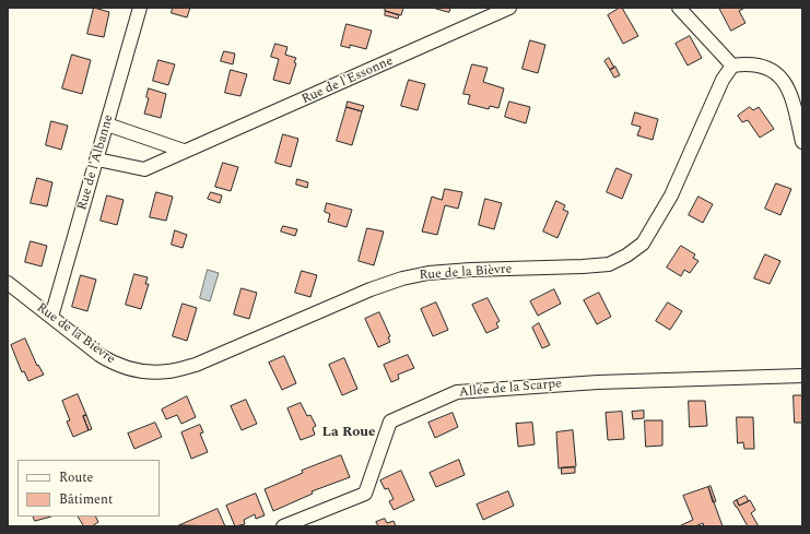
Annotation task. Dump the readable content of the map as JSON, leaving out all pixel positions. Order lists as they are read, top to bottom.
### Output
{
  "streets": {
    "street": [
      "Rue de l'Essonne",
      "Rue de l'Albanne",
      "Rue de la Bièvre",
      "Allée de la Scarpe"
    ]
  },
  "crossings": [
    ["Rue de l'Essonne", "Rue de l'Albanne"],
    ["Rue de l'Albanne", "Rue de la Bièvre"]
  ],
  "districts": ["La Roue"],
  "legend": ["Route", "Bâtiment"]
}
